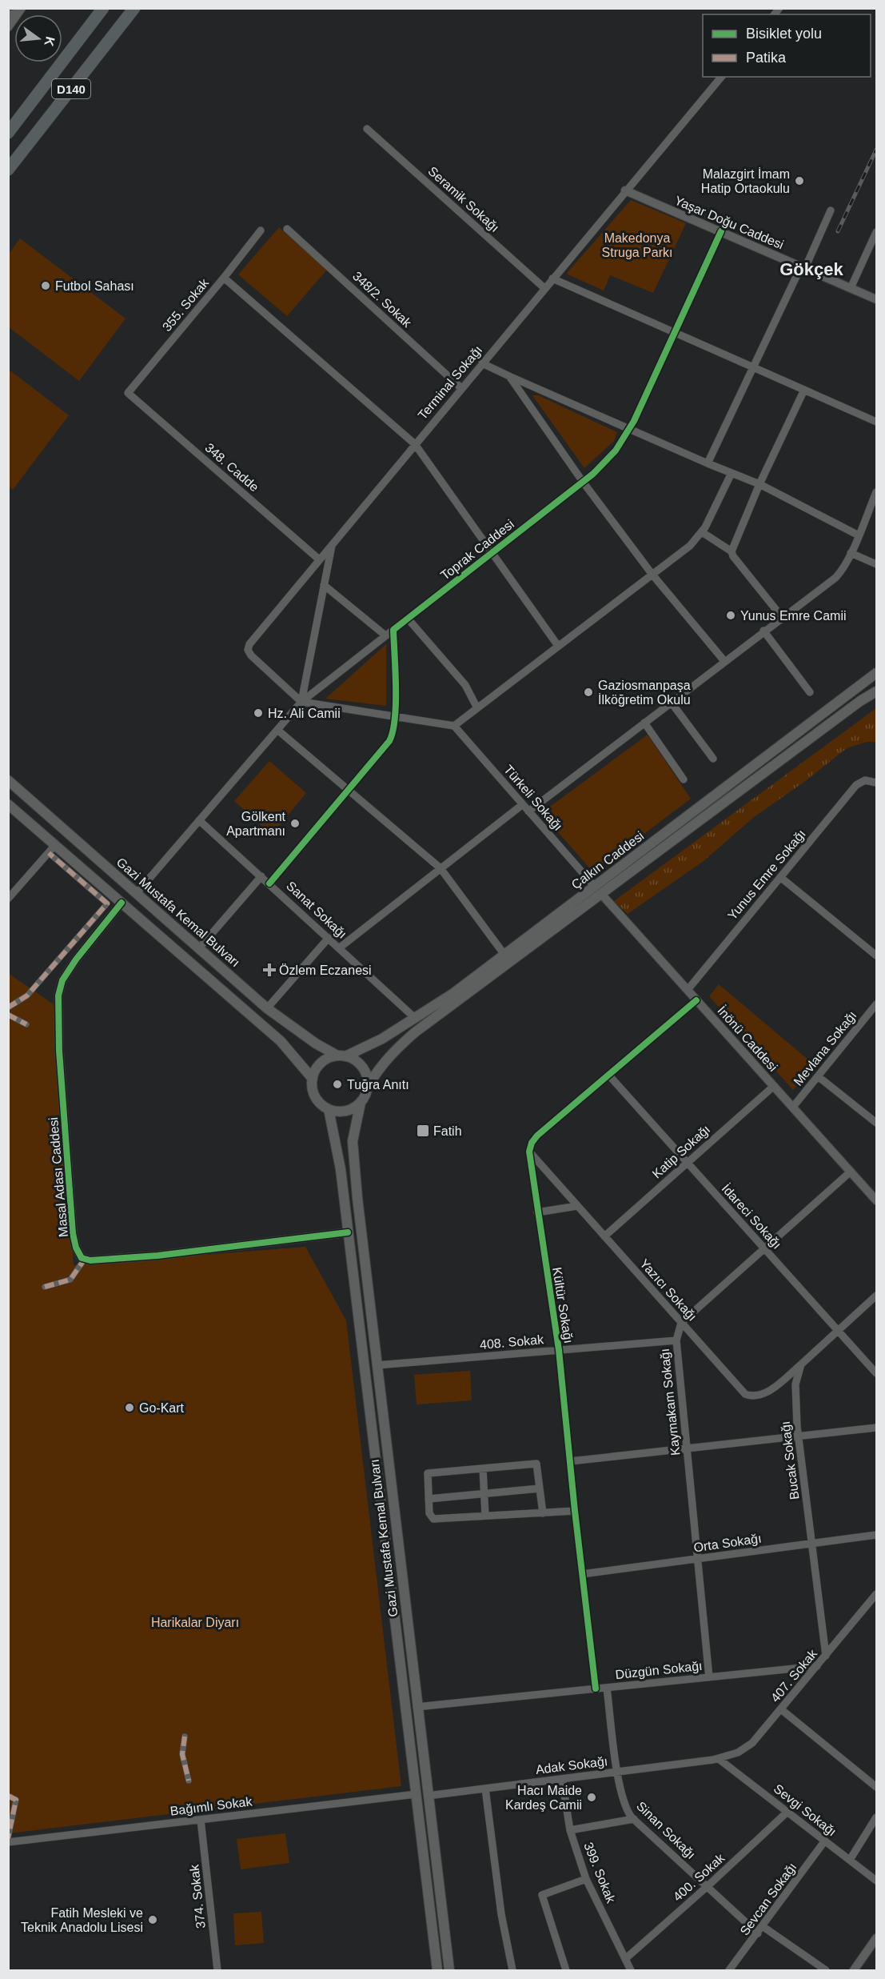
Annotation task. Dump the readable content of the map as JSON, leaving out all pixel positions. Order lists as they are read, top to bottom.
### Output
{
  "streets": {
    "highway": ["D140"],
    "main road": ["Çalkın Caddesi", "Gazi Mustafa Kemal Bulvarı"],
    "street": [
      "Seramik Sokağı",
      "Yaşar Doğu Caddesi",
      "348/2. Sokak",
      "355. Sokak",
      "Terminal Sokağı",
      "348. Cadde",
      "Toprak Caddesi",
      "Türkeli Sokağı",
      "Yunus Emre Sokağı",
      "Sanat Sokağı",
      "İnönü Caddesi",
      "Mevlana Sokağı",
      "Katip Sokağı",
      "Masal Adası Caddesi",
      "İdareci Sokağı",
      "Yazıcı Sokağı",
      "Kültür Sokağı",
      "408. Sokak",
      "Kaymakam Sokağı",
      "Bucak Sokağı",
      "Orta Sokağı",
      "Düzgün Sokağı",
      "407. Sokak",
      "Adak Sokağı",
      "Bağımlı Sokak",
      "Sevgi Sokağı",
      "Sinan Sokağı",
      "399. Sokak",
      "400. Sokak",
      "374. Sokak",
      "Sevcan Sokağı"
    ]
  },
  "crossings": [
    ["Seramik Sokağı", "Terminal Sokağı"],
    ["Yaşar Doğu Caddesi", "Terminal Sokağı"],
    ["Yaşar Doğu Caddesi", "Toprak Caddesi"],
    ["348/2. Sokak", "Terminal Sokağı"],
    ["355. Sokak", "348. Cadde"],
    ["Terminal Sokağı", "348. Cadde"],
    ["Terminal Sokağı", "Toprak Caddesi"],
    ["Toprak Caddesi", "Sanat Sokağı"],
    ["Toprak Caddesi", "Gazi Mustafa Kemal Bulvarı"],
    ["Türkeli Sokağı", "Çalkın Caddesi"],
    ["Türkeli Sokağı", "İnönü Caddesi"],
    ["Çalkın Caddesi", "Sanat Sokağı"],
    ["Çalkın Caddesi", "Gazi Mustafa Kemal Bulvarı"],
    ["Çalkın Caddesi", "İnönü Caddesi"],
    ["Yunus Emre Sokağı", "İnönü Caddesi"],
    ["Gazi Mustafa Kemal Bulvarı", "408. Sokak"],
    ["Gazi Mustafa Kemal Bulvarı", "Düzgün Sokağı"],
    ["Gazi Mustafa Kemal Bulvarı", "Adak Sokağı"],
    ["Gazi Mustafa Kemal Bulvarı", "Bağımlı Sokak"],
    ["İnönü Caddesi", "Mevlana Sokağı"],
    ["İnönü Caddesi", "Katip Sokağı"],
    ["Katip Sokağı", "İdareci Sokağı"],
    ["Katip Sokağı", "Yazıcı Sokağı"],
    ["Yazıcı Sokağı", "Kültür Sokağı"],
    ["Yazıcı Sokağı", "Kaymakam Sokağı"],
    ["Yazıcı Sokağı", "Bucak Sokağı"],
    ["Kültür Sokağı", "408. Sokak"],
    ["Kültür Sokağı", "Orta Sokağı"],
    ["Kültür Sokağı", "Düzgün Sokağı"],
    ["408. Sokak", "Kaymakam Sokağı"],
    ["Kaymakam Sokağı", "Orta Sokağı"],
    ["Kaymakam Sokağı", "Düzgün Sokağı"],
    ["Bucak Sokağı", "Orta Sokağı"],
    ["Bucak Sokağı", "407. Sokak"],
    ["Düzgün Sokağı", "407. Sokak"],
    ["Düzgün Sokağı", "Sinan Sokağı"],
    ["407. Sokak", "Adak Sokağı"],
    ["407. Sokak", "Sevgi Sokağı"],
    ["Adak Sokağı", "Sevgi Sokağı"],
    ["Adak Sokağı", "Sinan Sokağı"],
    ["Adak Sokağı", "399. Sokak"],
    ["Bağımlı Sokak", "374. Sokak"],
    ["Sevgi Sokağı", "400. Sokak"],
    ["Sevgi Sokağı", "Sevcan Sokağı"],
    ["Sinan Sokağı", "400. Sokak"],
    ["Sinan Sokağı", "Sevcan Sokağı"],
    ["399. Sokak", "400. Sokak"]
  ],
  "districts": ["Gökçek"],
  "parks": ["Makedonya Struga Parkı", "Harikalar Diyarı"],
  "places": {
    "other": [
      "Malazgirt İmam Hatip Ortaokulu",
      "Futbol Sahası",
      "Yunus Emre Camii",
      "Gaziosmanpaşa İlköğretim Okulu",
      "Hz. Ali Camii",
      "Gölkent Apartmanı",
      "Tuğra Anıtı",
      "Go-Kart",
      "Hacı Maide Kardeş Camii",
      "Fatih Mesleki ve Teknik Anadolu Lisesi"
    ],
    "health": ["Özlem Eczanesi"],
    "transit": ["Fatih"]
  },
  "legend": ["Bisiklet yolu", "Patika"],
  "north": "right"
}
